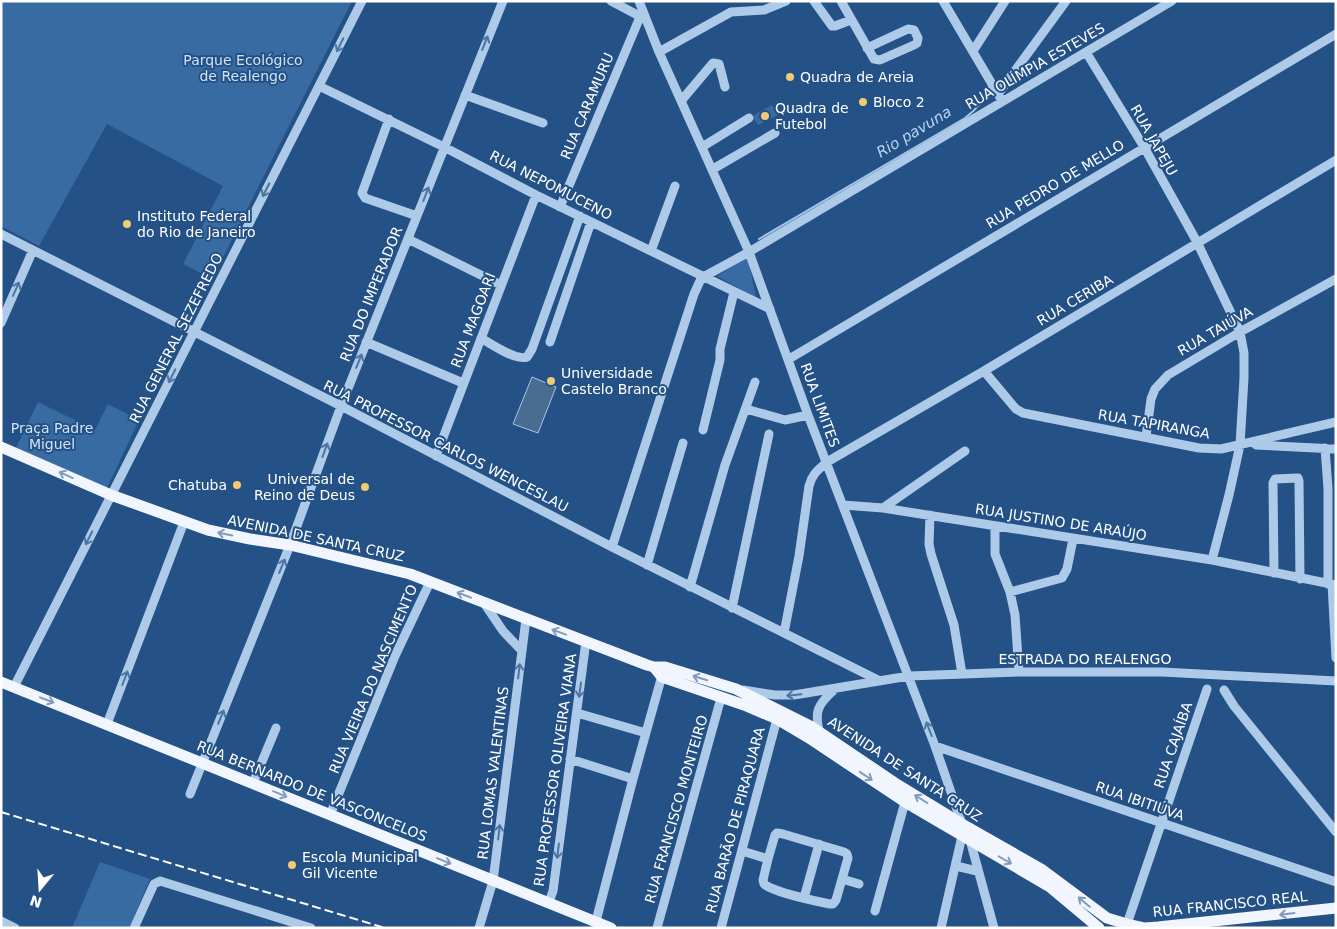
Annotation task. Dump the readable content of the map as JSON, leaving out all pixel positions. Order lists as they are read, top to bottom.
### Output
{
  "streets": {
    "main road": ["AVENIDA DE SANTA CRUZ", "RUA BERNARDO DE VASCONCELOS", "RUA FRANCISCO REAL"],
    "street": [
      "RUA OLÍMPIA ESTEVES",
      "RUA CARAMURU",
      "RUA JAPEJU",
      "RUA PEDRO DE MELLO",
      "RUA NEPOMUCENO",
      "RUA DO IMPERADOR",
      "RUA CERIBA",
      "RUA MAGOARI",
      "RUA TAIÚVA",
      "RUA GENERAL SEZEFREDO",
      "RUA LIMITES",
      "RUA TAPIRANGA",
      "RUA PROFESSOR CARLOS WENCESLAU",
      "RUA JUSTINO DE ARAÚJO",
      "ESTRADA DO REALENGO",
      "RUA VIEIRA DO NASCIMENTO",
      "RUA CAJAÍBA",
      "RUA PROFESSOR OLIVEIRA VIANA",
      "RUA LOMAS VALENTINAS",
      "RUA IBITIÚVA",
      "RUA FRANCISCO MONTEIRO",
      "RUA BARÃO DE PIRAQUARA"
    ]
  },
  "crossings": [
    ["RUA OLÍMPIA ESTEVES", "RUA JAPEJU"],
    ["RUA OLÍMPIA ESTEVES", "RUA NEPOMUCENO"],
    ["RUA OLÍMPIA ESTEVES", "RUA LIMITES"],
    ["RUA CARAMURU", "RUA NEPOMUCENO"],
    ["RUA CARAMURU", "RUA LIMITES"],
    ["RUA JAPEJU", "RUA PEDRO DE MELLO"],
    ["RUA JAPEJU", "RUA CERIBA"],
    ["RUA JAPEJU", "RUA TAIÚVA"],
    ["RUA JAPEJU", "RUA TAPIRANGA"],
    ["RUA JAPEJU", "RUA JUSTINO DE ARAÚJO"],
    ["RUA PEDRO DE MELLO", "RUA LIMITES"],
    ["RUA NEPOMUCENO", "RUA DO IMPERADOR"],
    ["RUA NEPOMUCENO", "RUA MAGOARI"],
    ["RUA NEPOMUCENO", "RUA GENERAL SEZEFREDO"],
    ["RUA NEPOMUCENO", "RUA LIMITES"],
    ["RUA DO IMPERADOR", "RUA PROFESSOR CARLOS WENCESLAU"],
    ["RUA DO IMPERADOR", "AVENIDA DE SANTA CRUZ"],
    ["RUA DO IMPERADOR", "RUA BERNARDO DE VASCONCELOS"],
    ["RUA CERIBA", "RUA LIMITES"],
    ["RUA CERIBA", "RUA TAPIRANGA"],
    ["RUA CERIBA", "RUA PROFESSOR CARLOS WENCESLAU"],
    ["RUA MAGOARI", "RUA PROFESSOR CARLOS WENCESLAU"],
    ["RUA TAIÚVA", "RUA TAPIRANGA"],
    ["RUA GENERAL SEZEFREDO", "RUA PROFESSOR CARLOS WENCESLAU"],
    ["RUA GENERAL SEZEFREDO", "AVENIDA DE SANTA CRUZ"],
    ["RUA GENERAL SEZEFREDO", "RUA BERNARDO DE VASCONCELOS"],
    ["RUA LIMITES", "RUA JUSTINO DE ARAÚJO"],
    ["RUA LIMITES", "AVENIDA DE SANTA CRUZ"],
    ["RUA LIMITES", "ESTRADA DO REALENGO"],
    ["RUA LIMITES", "RUA IBITIÚVA"],
    ["RUA PROFESSOR CARLOS WENCESLAU", "ESTRADA DO REALENGO"],
    ["AVENIDA DE SANTA CRUZ", "ESTRADA DO REALENGO"],
    ["AVENIDA DE SANTA CRUZ", "RUA VIEIRA DO NASCIMENTO"],
    ["AVENIDA DE SANTA CRUZ", "RUA CAJAÍBA"],
    ["AVENIDA DE SANTA CRUZ", "RUA PROFESSOR OLIVEIRA VIANA"],
    ["AVENIDA DE SANTA CRUZ", "RUA LOMAS VALENTINAS"],
    ["AVENIDA DE SANTA CRUZ", "RUA FRANCISCO MONTEIRO"],
    ["AVENIDA DE SANTA CRUZ", "RUA BARÃO DE PIRAQUARA"],
    ["AVENIDA DE SANTA CRUZ", "RUA FRANCISCO REAL"],
    ["ESTRADA DO REALENGO", "RUA CAJAÍBA"],
    ["RUA VIEIRA DO NASCIMENTO", "RUA BERNARDO DE VASCONCELOS"],
    ["RUA CAJAÍBA", "RUA IBITIÚVA"],
    ["RUA CAJAÍBA", "RUA FRANCISCO REAL"],
    ["RUA PROFESSOR OLIVEIRA VIANA", "RUA BERNARDO DE VASCONCELOS"],
    ["RUA LOMAS VALENTINAS", "RUA BERNARDO DE VASCONCELOS"]
  ],
  "one_way": [
    "RUA DO IMPERADOR",
    "RUA GENERAL SEZEFREDO",
    "RUA LOMAS VALENTINAS",
    "RUA BERNARDO DE VASCONCELOS",
    "RUA FRANCISCO REAL"
  ],
  "water": ["Rio pavuna"],
  "parks": ["Parque Ecológico de Realengo", "Praça Padre Miguel"],
  "places": [
    "Quadra de Areia",
    "Bloco 2",
    "Quadra de Futebol",
    "Instituto Federal do Rio de Janeiro",
    "Universidade Castelo Branco",
    "Chatuba",
    "Universal de Reino de Deus",
    "Escola Municipal Gil Vicente"
  ],
  "north": "bottom"
}
